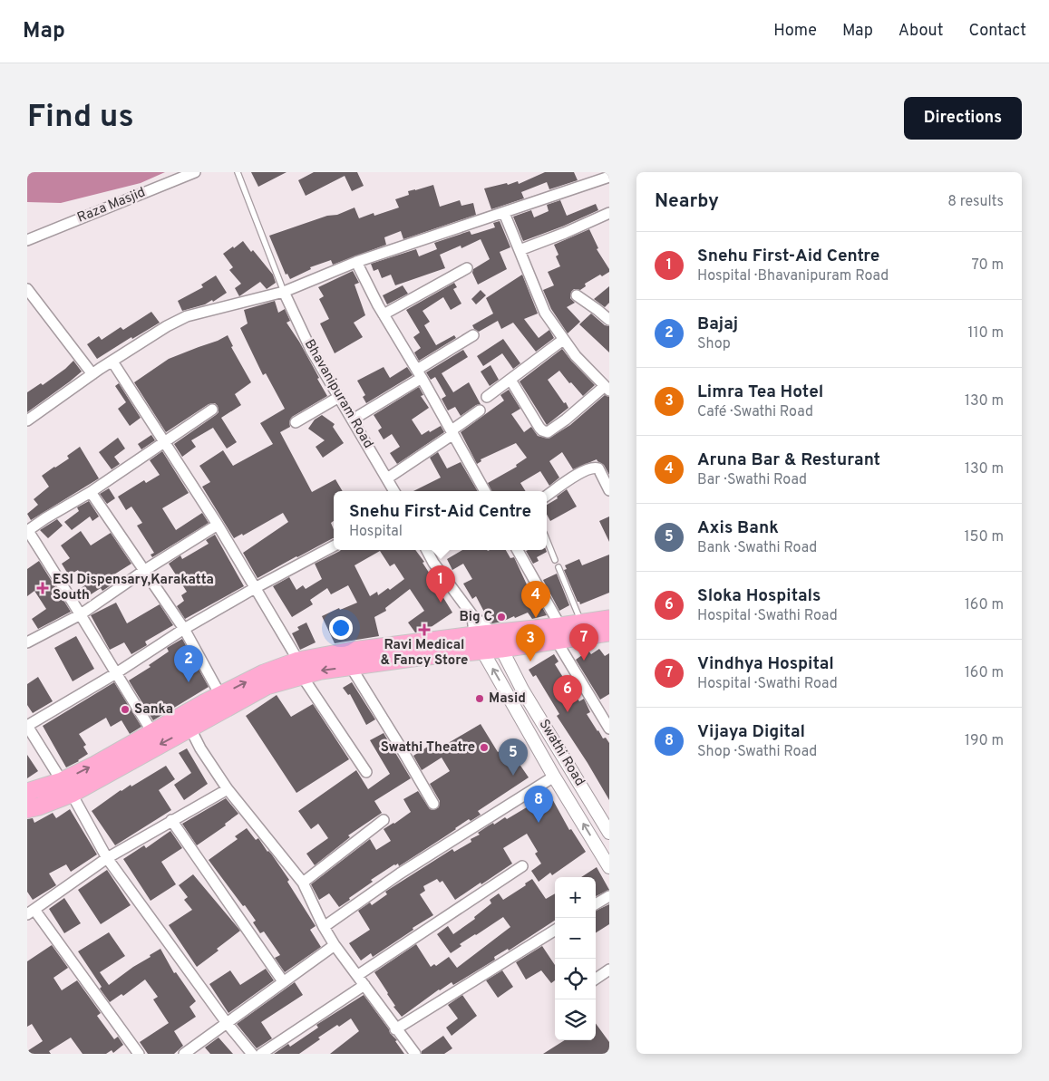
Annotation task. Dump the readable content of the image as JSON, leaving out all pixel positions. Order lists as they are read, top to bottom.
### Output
{
  "streets": {
    "street": ["Raza Masjid", "Bhavanipuram Road", "Swathi Road"]
  },
  "places": {
    "health": ["ESI Dispensary,Karakatta South", "Ravi Medical & Fancy Store"],
    "other": [
      "Big C",
      "Masid",
      "Sanka",
      "Swathi Theatre"
    ]
  },
  "page": {
    "header": "Map",
    "nav": [
      "Home",
      "Map",
      "About",
      "Contact"
    ],
    "buttons": "Directions",
    "title": "Find us",
    "heading": ["Nearby", "8 results"],
    "list": [
      {
        "mark": "1",
        "name": "Snehu First-Aid Centre",
        "note": "Hospital · Bhavanipuram Road",
        "value": "70 m"
      },
      {
        "mark": "2",
        "name": "Bajaj",
        "note": "Shop",
        "value": "110 m"
      },
      {
        "mark": "3",
        "name": "Limra Tea Hotel",
        "note": "Café · Swathi Road",
        "value": "130 m"
      },
      {
        "mark": "4",
        "name": "Aruna Bar & Resturant",
        "note": "Bar · Swathi Road",
        "value": "130 m"
      },
      {
        "mark": "5",
        "name": "Axis Bank",
        "note": "Bank · Swathi Road",
        "value": "150 m"
      },
      {
        "mark": "6",
        "name": "Sloka Hospitals",
        "note": "Hospital · Swathi Road",
        "value": "160 m"
      },
      {
        "mark": "7",
        "name": "Vindhya Hospital",
        "note": "Hospital · Swathi Road",
        "value": "160 m"
      },
      {
        "mark": "8",
        "name": "Vijaya Digital",
        "note": "Shop · Swathi Road",
        "value": "190 m"
      }
    ],
    "popup": ["Snehu First-Aid Centre", "Hospital"],
    "pins": [
      "1",
      "4",
      "7",
      "3",
      "2",
      "6",
      "5",
      "8"
    ],
    "map_buttons": ["+", "−"]
  }
}
